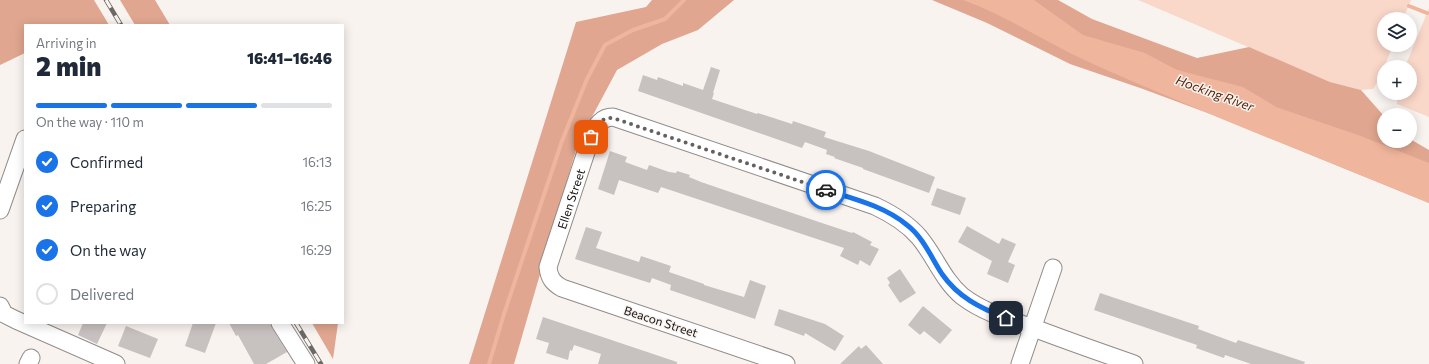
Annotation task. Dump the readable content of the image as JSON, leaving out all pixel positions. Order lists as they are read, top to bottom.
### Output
{
  "streets": {
    "street": ["Ellen Street", "Beacon Street"]
  },
  "crossings": [
    ["Ellen Street", "Beacon Street"]
  ],
  "water": ["Hocking River"],
  "page": {
    "map_buttons": ["+", "−"],
    "heading": ["2 min", "Arriving in", "16:41–16:46"],
    "bar": "On the way · 110 m",
    "list": [
      ["Confirmed", "16:13"],
      ["Preparing", "16:25"],
      ["On the way", "16:29"],
      "Delivered"
    ]
  }
}
